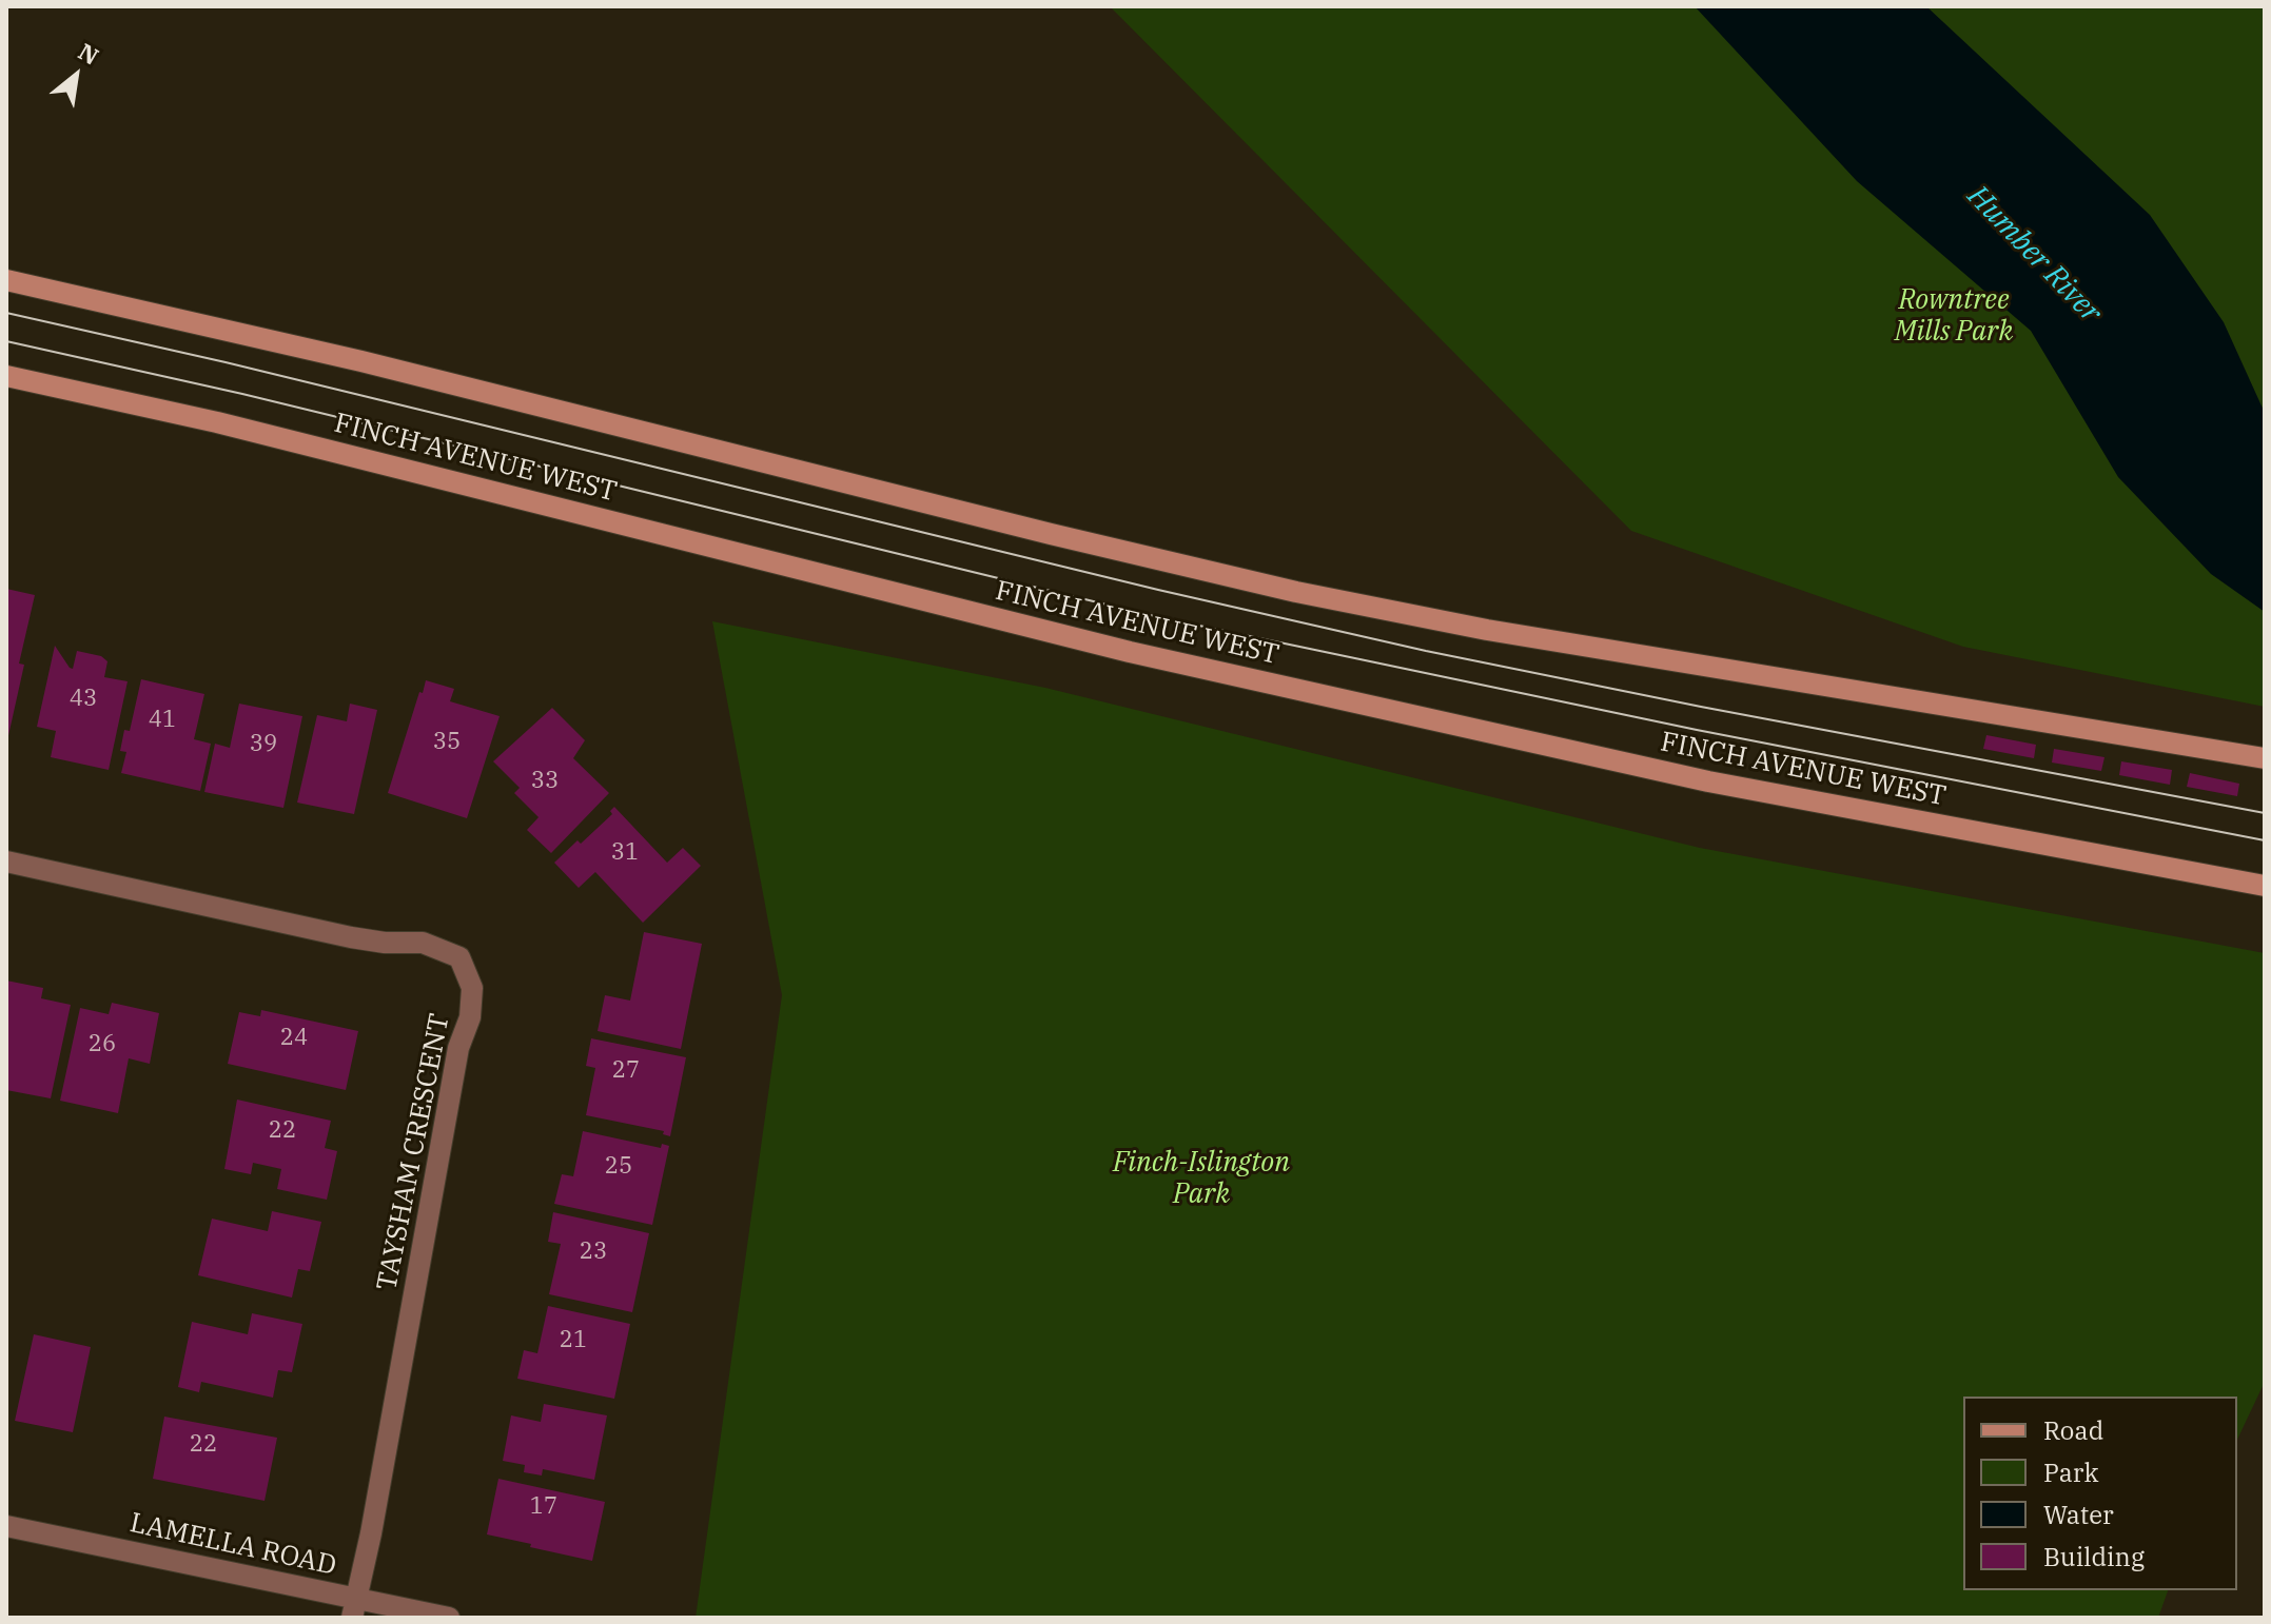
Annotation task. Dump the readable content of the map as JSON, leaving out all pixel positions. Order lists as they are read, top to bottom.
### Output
{
  "streets": {
    "main road": ["FINCH AVENUE WEST"],
    "street": ["TAYSHAM CRESCENT", "LAMELLA ROAD"]
  },
  "crossings": [
    ["TAYSHAM CRESCENT", "LAMELLA ROAD"]
  ],
  "water": ["Humber River"],
  "parks": ["Rowntree Mills Park", "Finch-Islington Park"],
  "house_numbers": [
    "43",
    "41",
    "35",
    "39",
    "33",
    "31",
    "24",
    "26",
    "27",
    "22",
    "25",
    "23",
    "21",
    "22",
    "17"
  ],
  "legend": [
    "Road",
    "Park",
    "Water",
    "Building"
  ],
  "north": "top right"
}
